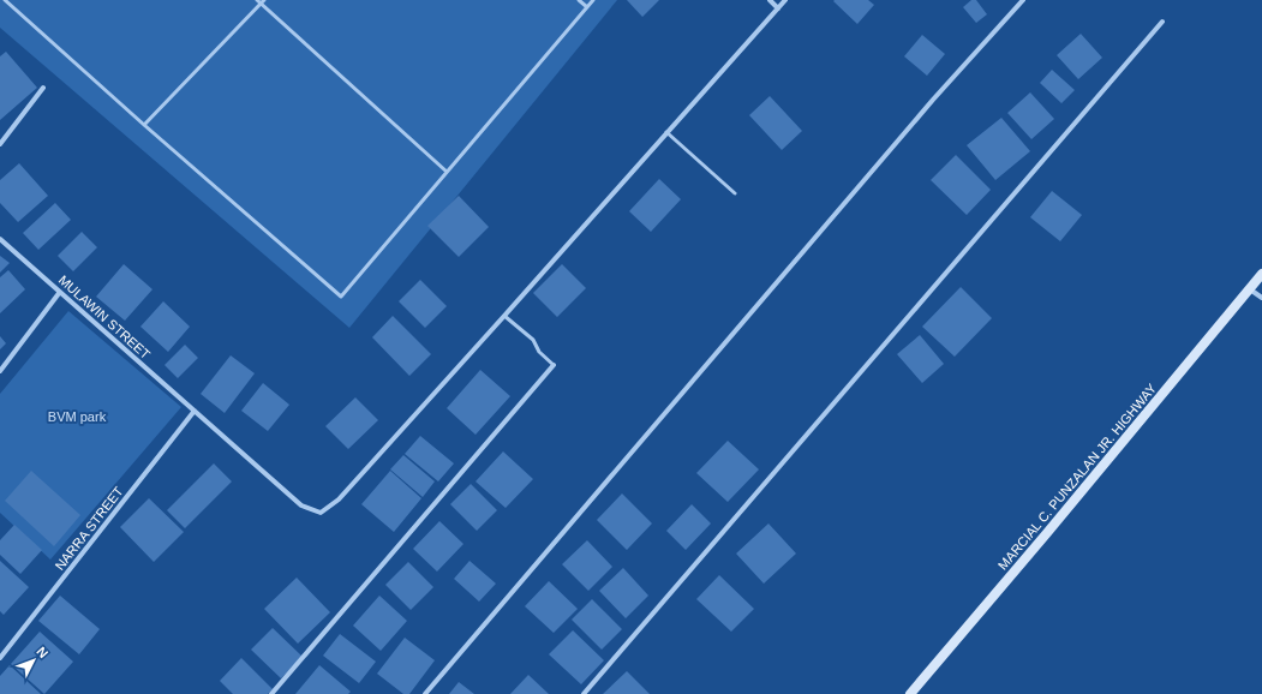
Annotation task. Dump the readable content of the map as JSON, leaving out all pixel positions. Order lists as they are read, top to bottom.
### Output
{
  "streets": {
    "main road": ["MARCIAL C. PUNZALAN JR. HIGHWAY"],
    "street": ["MULAWIN STREET", "NARRA STREET"]
  },
  "crossings": [
    ["MULAWIN STREET", "NARRA STREET"]
  ],
  "parks": ["BVM park"],
  "north": "top right"
}
